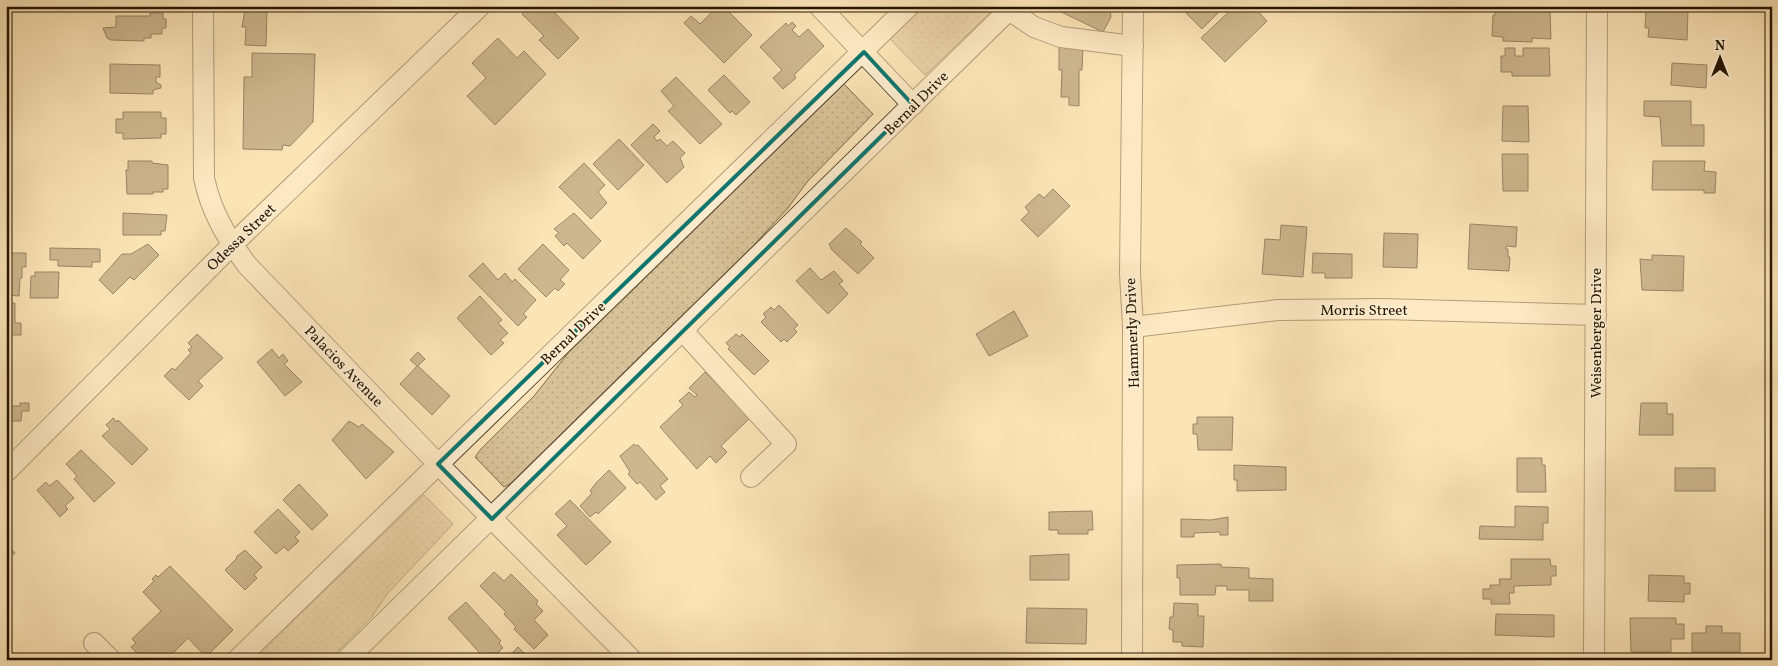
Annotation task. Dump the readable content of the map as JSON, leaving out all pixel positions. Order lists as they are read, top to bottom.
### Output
{
  "streets": {
    "street": [
      "Bernal Drive",
      "Odessa Street",
      "Morris Street",
      "Hammerly Drive",
      "Weisenberger Drive",
      "Palacios Avenue"
    ]
  },
  "crossings": [
    ["Bernal Drive", "Palacios Avenue"],
    ["Odessa Street", "Palacios Avenue"],
    ["Morris Street", "Hammerly Drive"],
    ["Morris Street", "Weisenberger Drive"]
  ],
  "north": "top"
}
